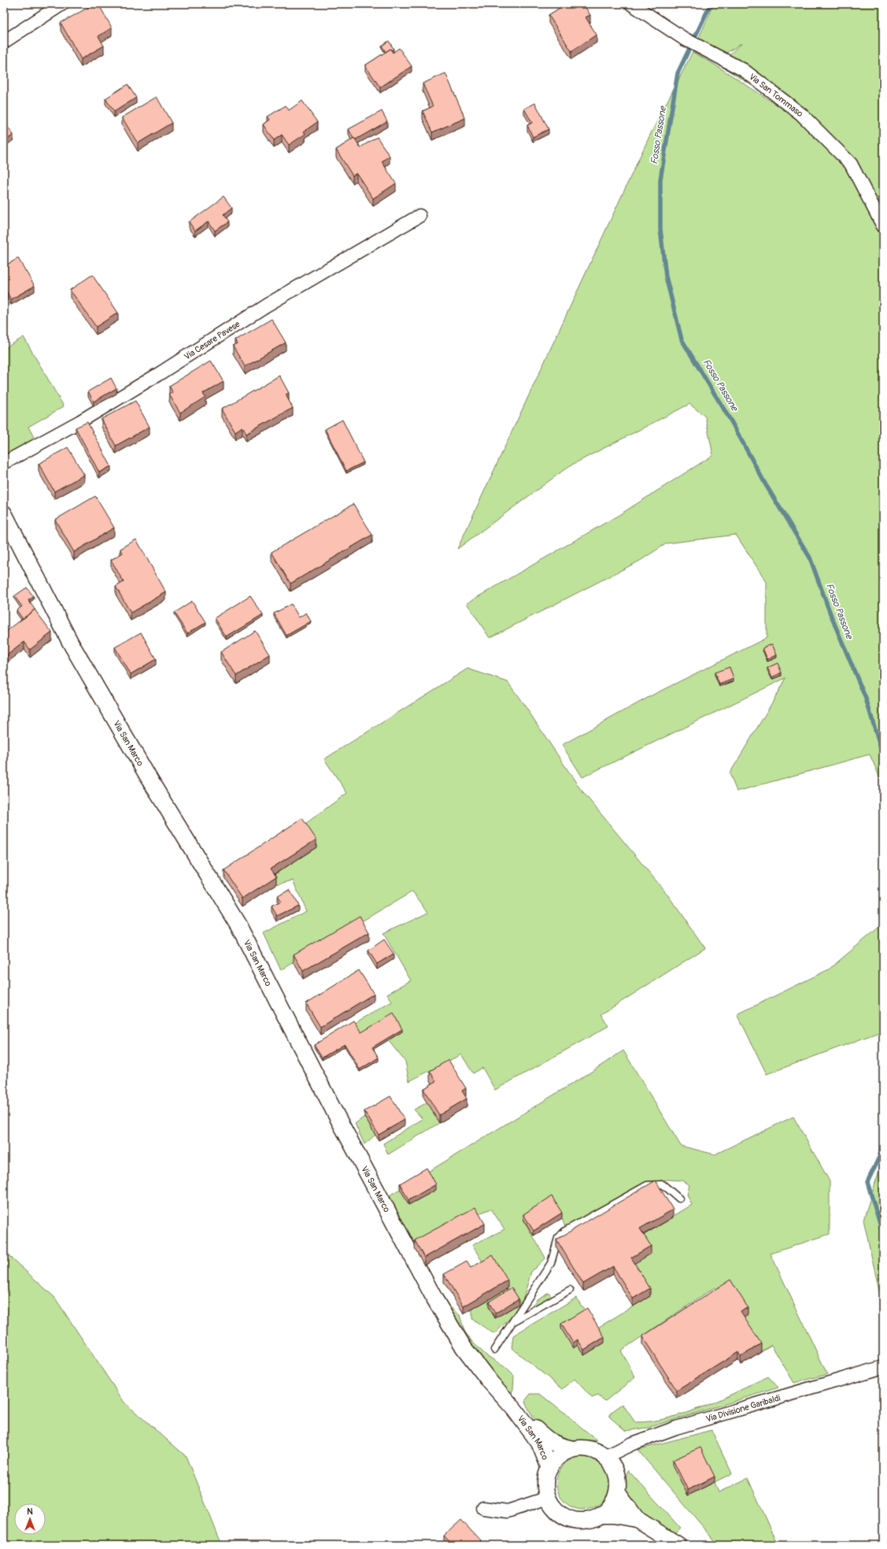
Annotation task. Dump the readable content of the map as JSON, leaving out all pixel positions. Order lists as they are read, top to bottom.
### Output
{
  "streets": {
    "street": [
      "Via San Tommaso",
      "Via Cesare Pavese",
      "Via San Marco",
      "Via Divisione Garibaldi"
    ]
  },
  "crossings": [
    ["Via San Marco", "Via Divisione Garibaldi"]
  ],
  "water": ["Fosso Passone"],
  "north": "top"
}
